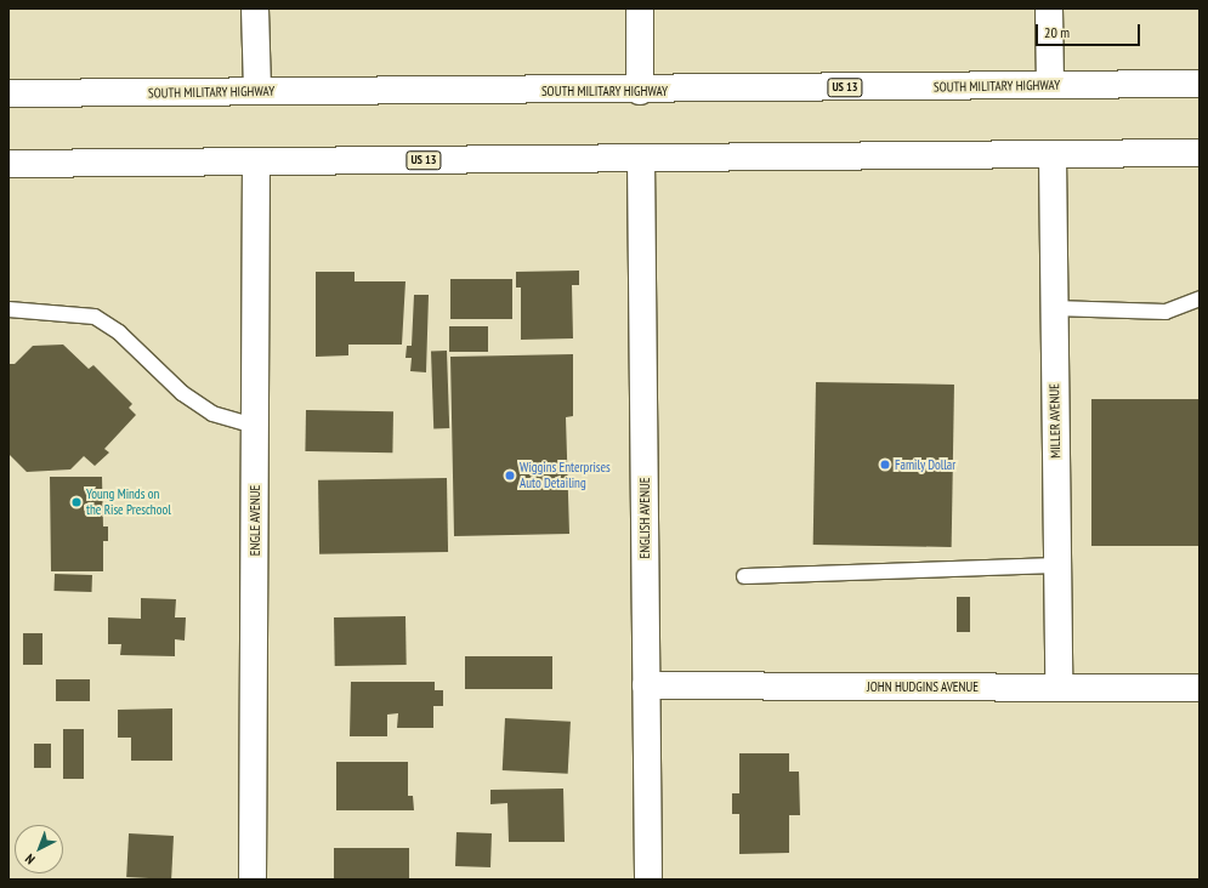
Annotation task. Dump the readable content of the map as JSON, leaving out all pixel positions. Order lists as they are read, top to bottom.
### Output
{
  "streets": {
    "street": [
      "SOUTH MILITARY HIGHWAY",
      "US 13",
      "MILLER AVENUE",
      "ENGLISH AVENUE",
      "ENGLE AVENUE",
      "JOHN HUDGINS AVENUE"
    ]
  },
  "crossings": [
    ["US 13", "MILLER AVENUE"],
    ["US 13", "ENGLISH AVENUE"],
    ["US 13", "ENGLE AVENUE"],
    ["MILLER AVENUE", "JOHN HUDGINS AVENUE"],
    ["ENGLISH AVENUE", "JOHN HUDGINS AVENUE"]
  ],
  "places": ["Family Dollar", "Wiggins Enterprises Auto Detailing", "Young Minds on the Rise Preschool"],
  "scale_bar": "20 m",
  "north": "bottom left"
}
